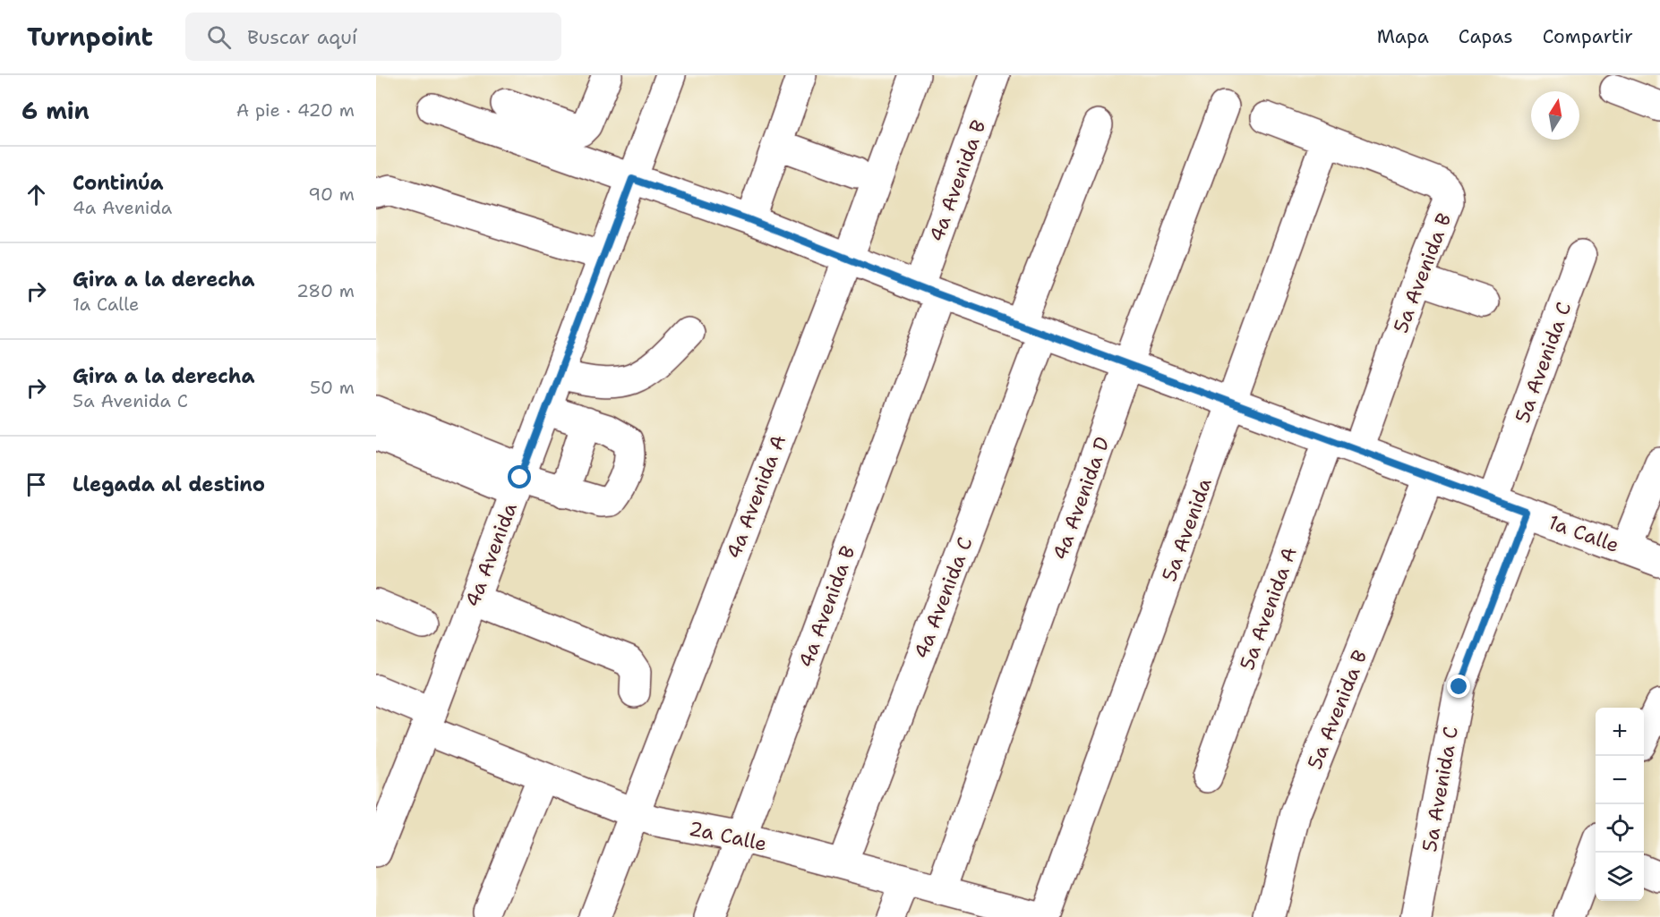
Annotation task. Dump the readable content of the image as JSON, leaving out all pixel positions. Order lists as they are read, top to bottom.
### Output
{
  "streets": {
    "street": [
      "4a Avenida B",
      "5a Avenida B",
      "5a Avenida C",
      "4a Avenida A",
      "4a Avenida D",
      "5a Avenida",
      "1a Calle",
      "4a Avenida",
      "4a Avenida C",
      "5a Avenida A",
      "2a Calle"
    ]
  },
  "crossings": [
    ["4a Avenida B", "1a Calle"],
    ["4a Avenida B", "2a Calle"],
    ["5a Avenida B", "5a Avenida"],
    ["5a Avenida B", "1a Calle"],
    ["5a Avenida C", "1a Calle"],
    ["4a Avenida A", "1a Calle"],
    ["4a Avenida A", "2a Calle"],
    ["4a Avenida D", "1a Calle"],
    ["4a Avenida D", "2a Calle"],
    ["5a Avenida", "1a Calle"],
    ["1a Calle", "4a Avenida"],
    ["1a Calle", "4a Avenida C"],
    ["1a Calle", "5a Avenida A"],
    ["4a Avenida", "2a Calle"],
    ["4a Avenida C", "2a Calle"]
  ],
  "north": "top",
  "page": {
    "header": "Turnpoint",
    "search": "Buscar aquí",
    "nav": ["Mapa", "Capas", "Compartir"],
    "heading": ["6 min", "A pie · 420 m"],
    "list": [
      ["Continúa", "4a Avenida", "90 m"],
      ["Gira a la derecha", "1a Calle", "280 m"],
      ["Gira a la derecha", "5a Avenida C", "50 m"],
      "Llegada al destino"
    ],
    "map_buttons": ["+", "−"]
  }
}
